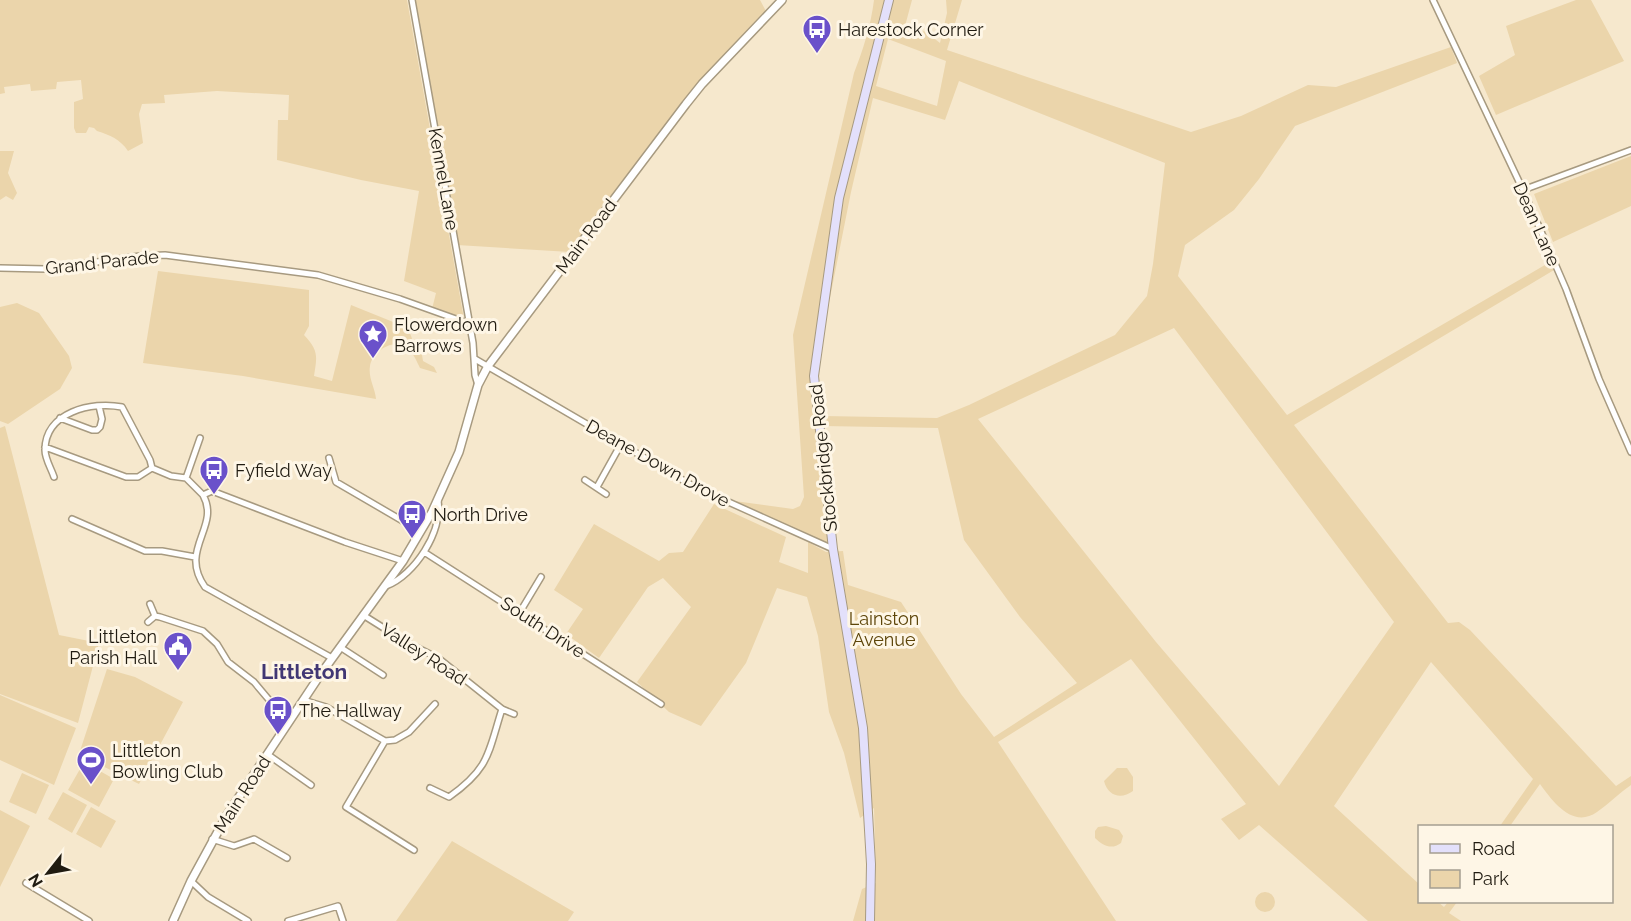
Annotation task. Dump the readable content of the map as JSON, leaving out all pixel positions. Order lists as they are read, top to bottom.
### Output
{
  "streets": {
    "main road": ["Stockbridge Road"],
    "street": [
      "Kennel Lane",
      "Dean Lane",
      "Main Road",
      "Grand Parade",
      "Deane Down Drove",
      "South Drive",
      "Valley Road"
    ]
  },
  "crossings": [
    ["Kennel Lane", "Main Road"],
    ["Kennel Lane", "Grand Parade"],
    ["Main Road", "Deane Down Drove"],
    ["Main Road", "South Drive"],
    ["Main Road", "Valley Road"],
    ["Stockbridge Road", "Deane Down Drove"]
  ],
  "districts": ["Littleton"],
  "parks": ["Lainston Avenue"],
  "places": {
    "bus stop": [
      "Harestock Corner",
      "Fyfield Way",
      "North Drive",
      "The Hallway"
    ],
    "place": ["Flowerdown Barrows"],
    "public building": ["Littleton Parish Hall"],
    "sports": ["Littleton Bowling Club"]
  },
  "legend": ["Road", "Park"],
  "north": "bottom left"
}
